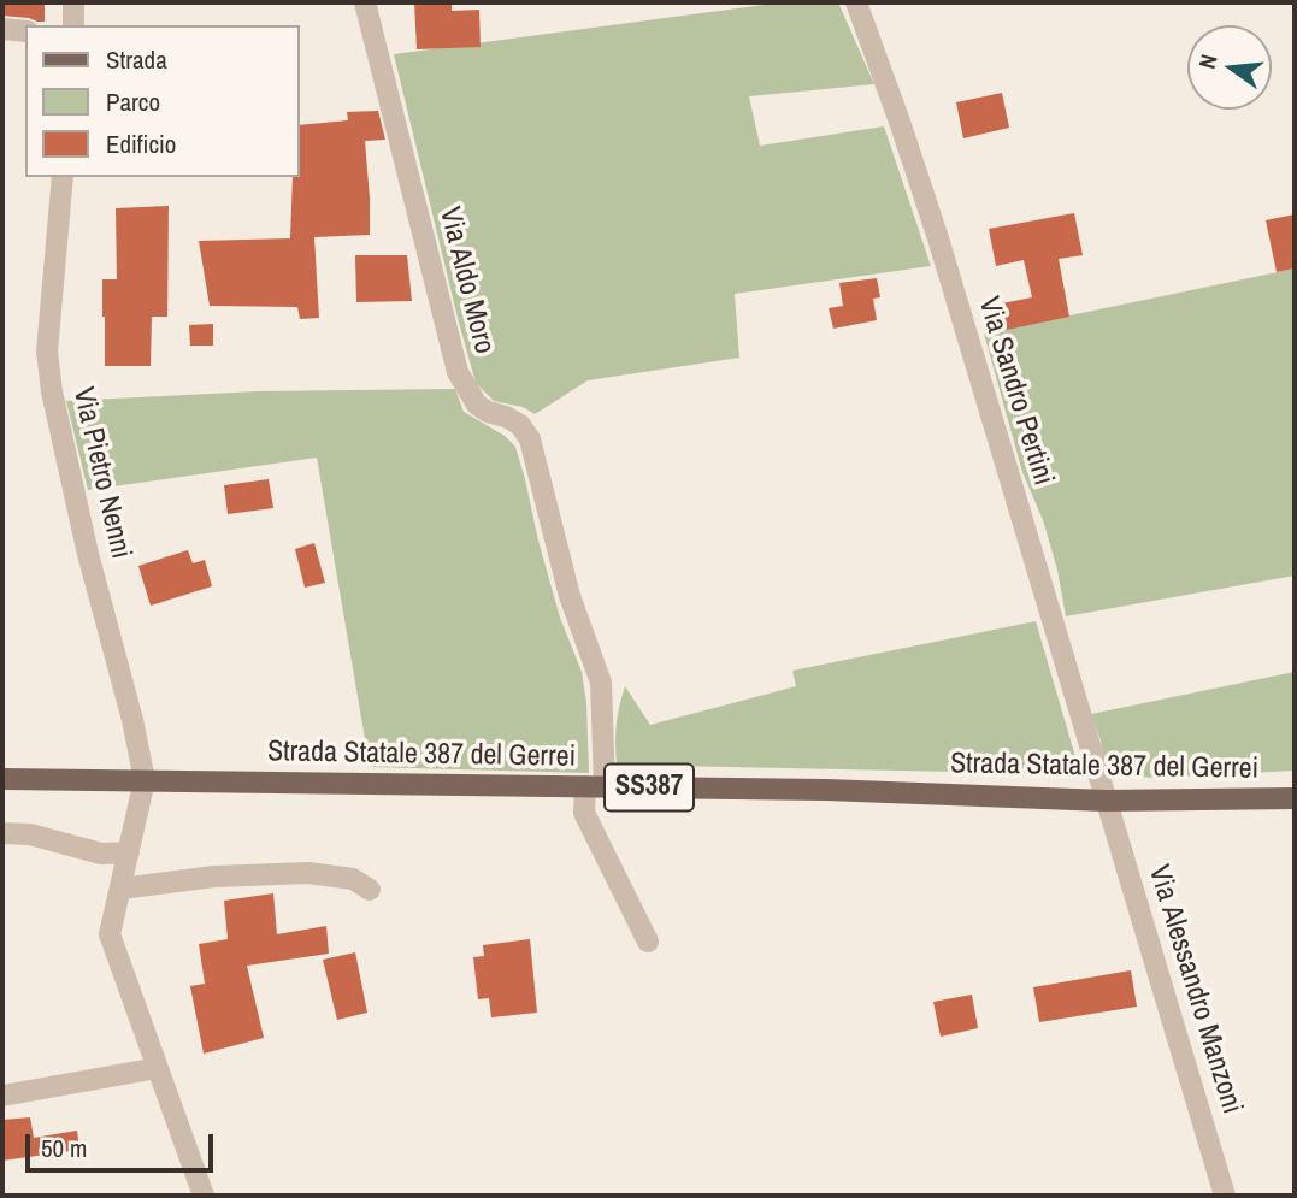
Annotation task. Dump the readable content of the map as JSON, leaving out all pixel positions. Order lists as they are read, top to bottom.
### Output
{
  "streets": {
    "main road": ["Strada Statale 387 del Gerrei", "SS387"],
    "street": [
      "Via Aldo Moro",
      "Via Sandro Pertini",
      "Via Pietro Nenni",
      "Via Alessandro Manzoni"
    ]
  },
  "crossings": [
    ["Via Aldo Moro", "Strada Statale 387 del Gerrei"],
    ["Via Sandro Pertini", "Strada Statale 387 del Gerrei"],
    ["Via Sandro Pertini", "Via Alessandro Manzoni"],
    ["Via Pietro Nenni", "Strada Statale 387 del Gerrei"],
    ["Strada Statale 387 del Gerrei", "Via Alessandro Manzoni"]
  ],
  "legend": ["Strada", "Parco", "Edificio"],
  "scale_bar": "50 m",
  "north": "left"
}
